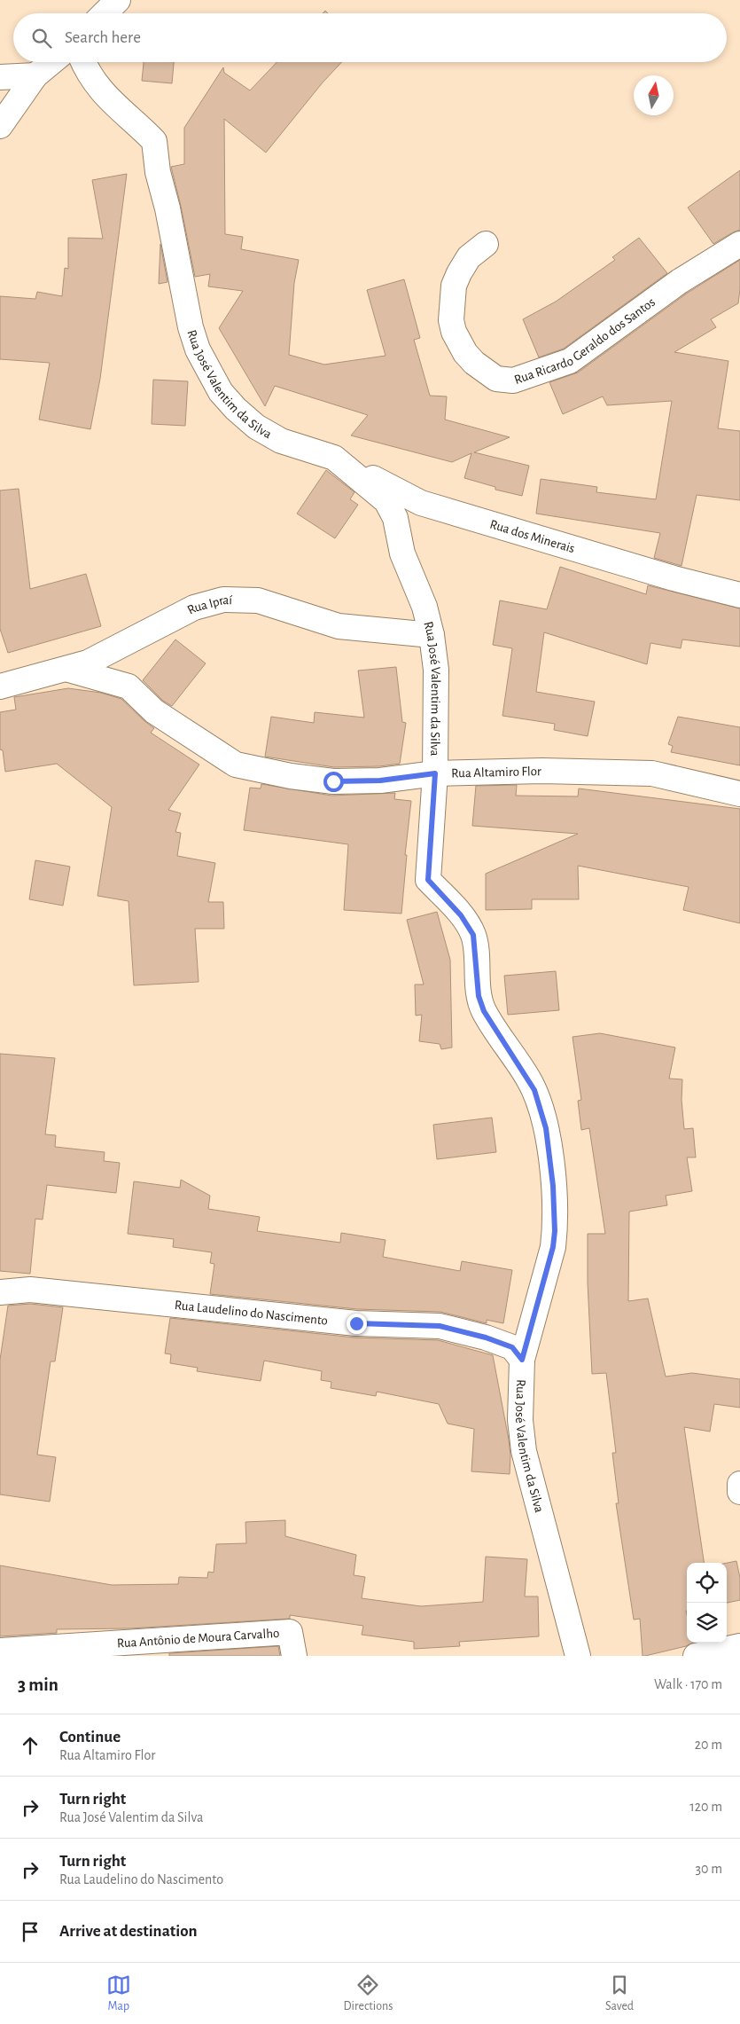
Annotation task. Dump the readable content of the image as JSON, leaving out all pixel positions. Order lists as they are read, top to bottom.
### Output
{
  "streets": {
    "street": [
      "Rua Ricardo Geraldo dos Santos",
      "Rua José Valentim da Silva",
      "Rua dos Minerais",
      "Rua Ipraí",
      "Rua Altamiro Flor",
      "Rua Laudelino do Nascimento",
      "Rua Antônio de Moura Carvalho"
    ]
  },
  "crossings": [
    ["Rua José Valentim da Silva", "Rua dos Minerais"],
    ["Rua José Valentim da Silva", "Rua Ipraí"],
    ["Rua José Valentim da Silva", "Rua Altamiro Flor"],
    ["Rua José Valentim da Silva", "Rua Laudelino do Nascimento"],
    ["Rua Ipraí", "Rua Altamiro Flor"]
  ],
  "north": "top",
  "page": {
    "search": "Search here",
    "heading": ["3 min", "Walk · 170 m"],
    "list": [
      ["Continue", "Rua Altamiro Flor", "20 m"],
      ["Turn right", "Rua José Valentim da Silva", "120 m"],
      ["Turn right", "Rua Laudelino do Nascimento", "30 m"],
      "Arrive at destination"
    ],
    "nav": ["Map", "Directions", "Saved"]
  }
}
